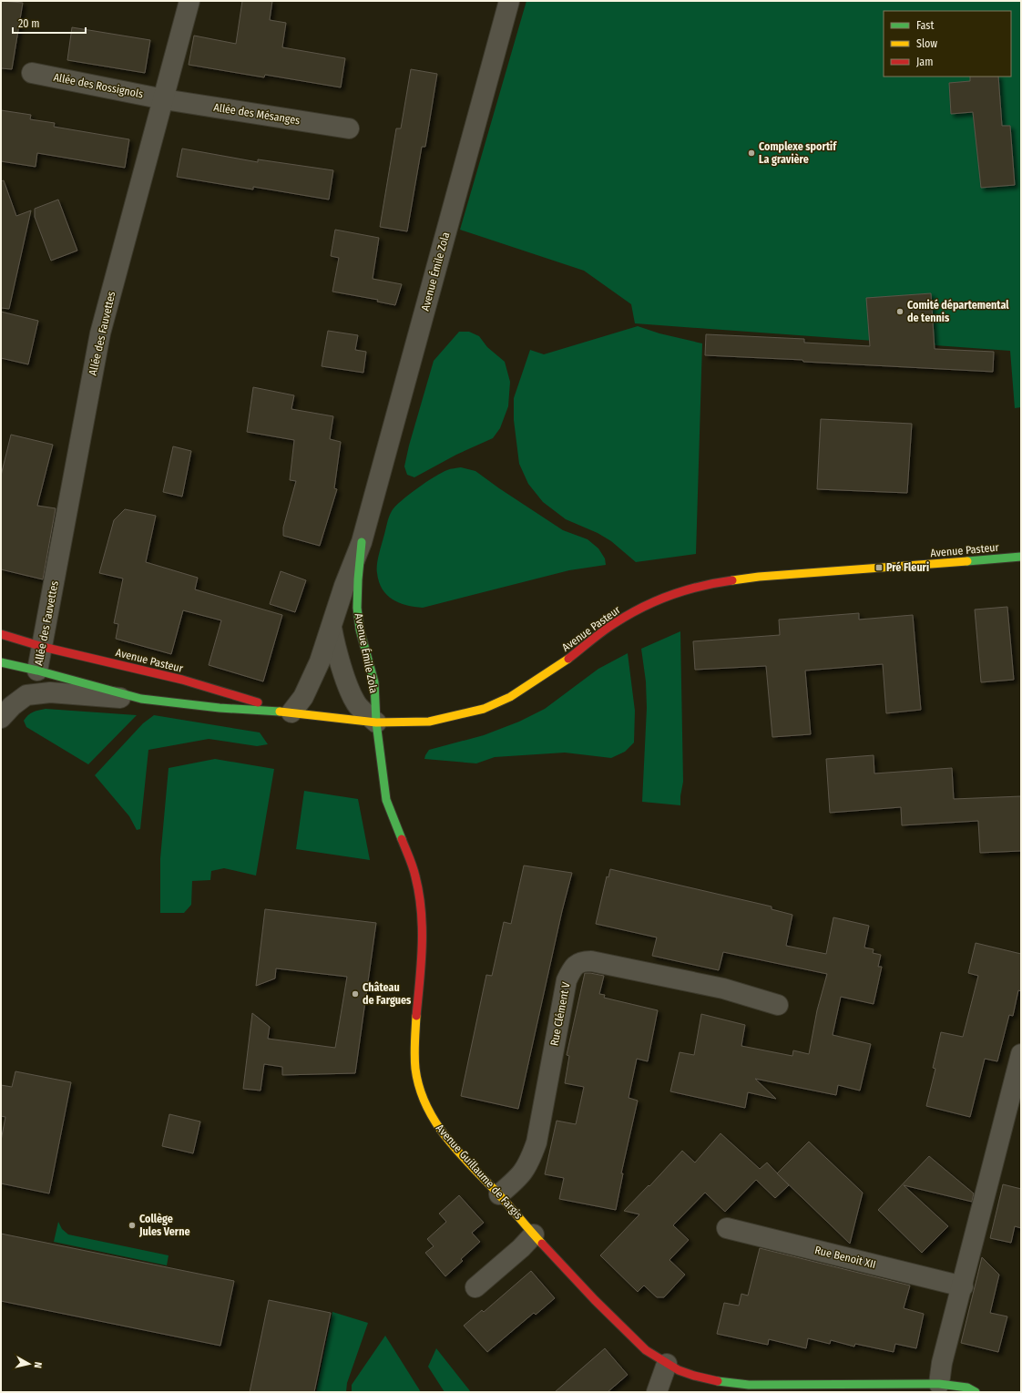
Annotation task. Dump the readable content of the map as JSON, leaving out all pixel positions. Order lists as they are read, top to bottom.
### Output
{
  "streets": {
    "main road": ["Avenue Émile Zola", "Avenue Pasteur", "Avenue Guillaume de Fargis"],
    "street": [
      "Allée des Rossignols",
      "Allée des Mésanges",
      "Allée des Fauvettes",
      "Rue Clément V",
      "Rue Benoit XII"
    ]
  },
  "crossings": [
    ["Allée des Rossignols", "Allée des Mésanges"],
    ["Allée des Rossignols", "Allée des Fauvettes"],
    ["Allée des Mésanges", "Allée des Fauvettes"],
    ["Avenue Émile Zola", "Avenue Pasteur"],
    ["Avenue Émile Zola", "Avenue Guillaume de Fargis"],
    ["Allée des Fauvettes", "Avenue Pasteur"],
    ["Avenue Pasteur", "Avenue Guillaume de Fargis"],
    ["Rue Clément V", "Avenue Guillaume de Fargis"]
  ],
  "places": {
    "other": [
      "Complexe sportif La gravière",
      "Comité départemental de tennis",
      "Château de Fargues",
      "Collège Jules Verne"
    ],
    "transit": ["Pré Fleuri"]
  },
  "legend": ["Fast", "Slow", "Jam"],
  "scale_bar": "20 m",
  "north": "right"
}
